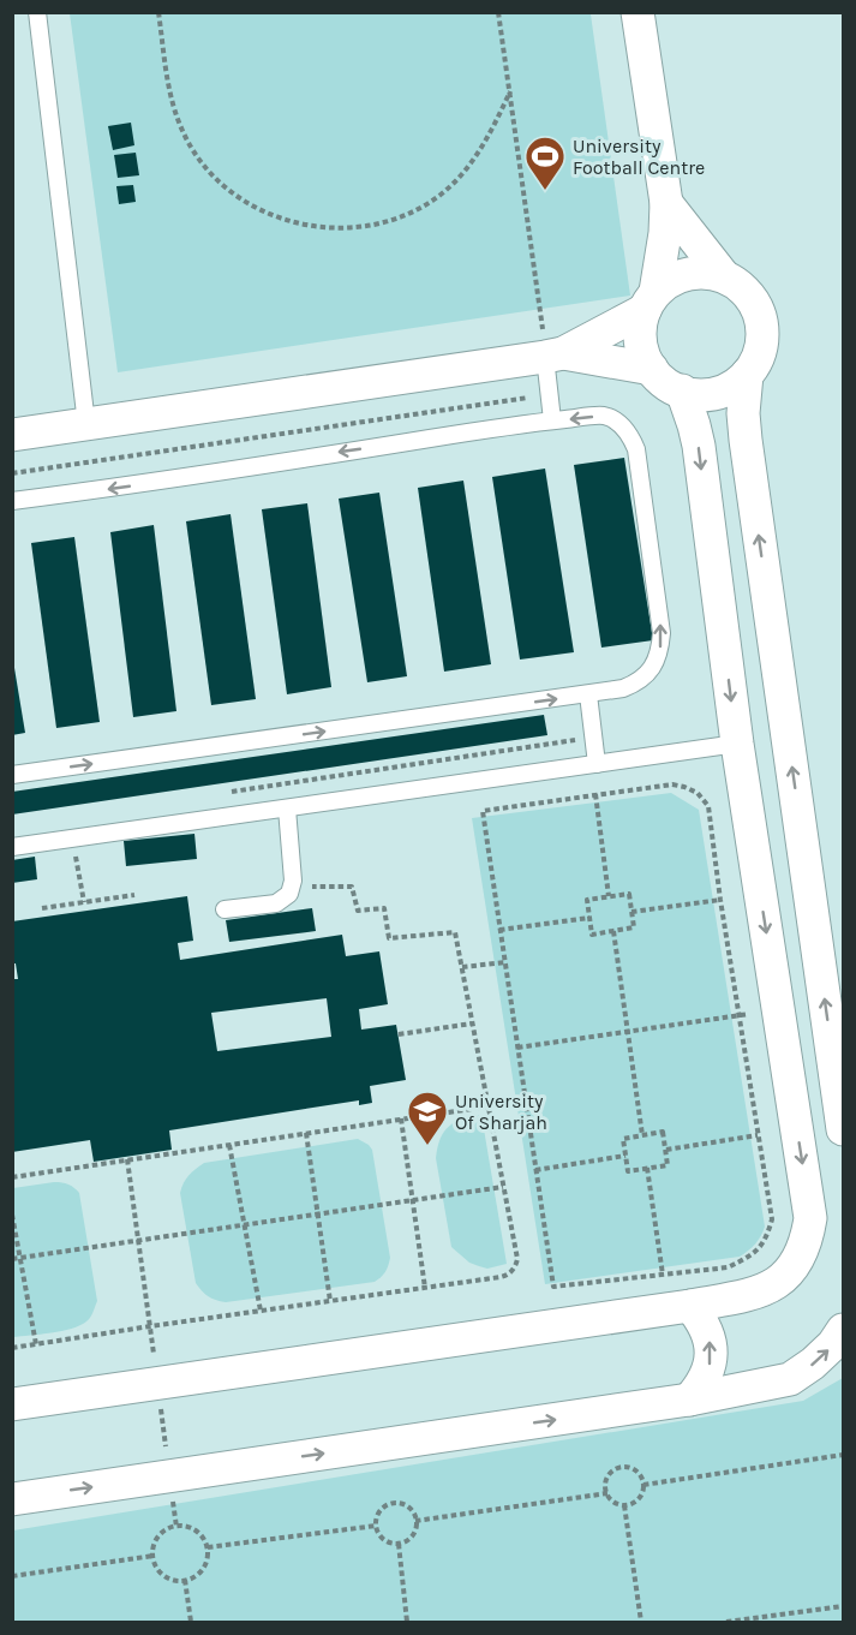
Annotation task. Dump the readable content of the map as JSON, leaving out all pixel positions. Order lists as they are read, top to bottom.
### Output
{
  "places": {
    "sports": ["University Football Centre"],
    "school or university": ["University Of Sharjah"]
  }
}
